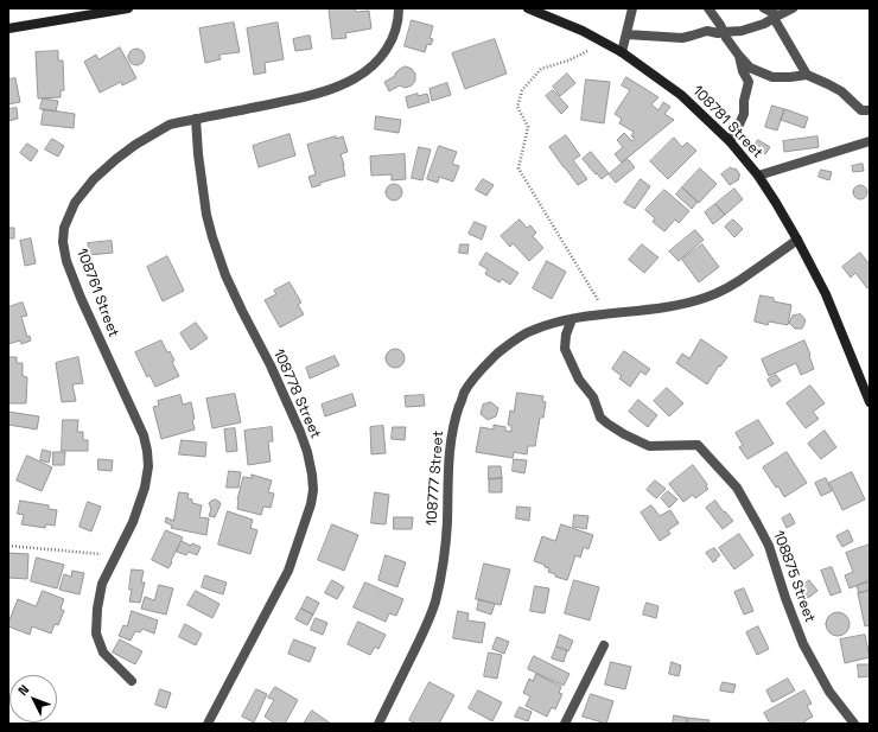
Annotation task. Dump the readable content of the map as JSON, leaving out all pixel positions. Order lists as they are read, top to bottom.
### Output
{
  "streets": {
    "street": [
      "108781 Street",
      "108761 Street",
      "108778 Street",
      "108777 Street",
      "108875 Street"
    ]
  },
  "crossings": [
    ["108781 Street", "108777 Street"],
    ["108761 Street", "108778 Street"],
    ["108777 Street", "108875 Street"]
  ],
  "north": "top left"
}
